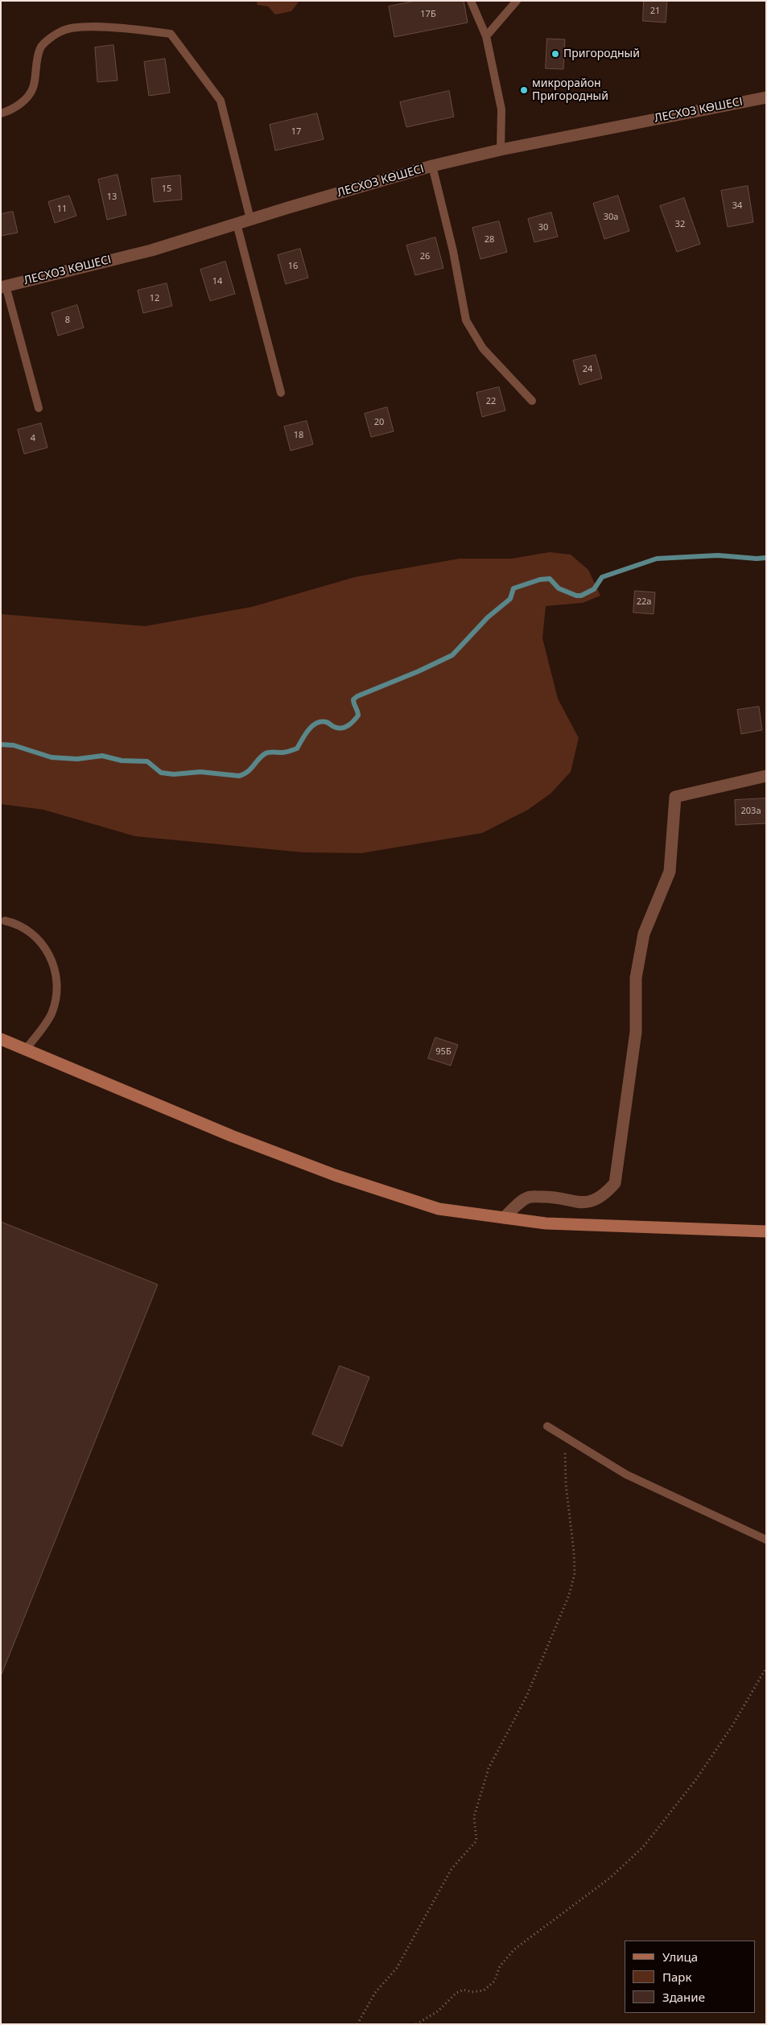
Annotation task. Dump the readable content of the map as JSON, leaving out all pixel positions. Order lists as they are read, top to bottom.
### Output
{
  "streets": {
    "street": ["ЛЕСХОЗ КӨШЕСІ"]
  },
  "places": ["Пригородный", "микрорайон Пригородный"],
  "house_numbers": [
    "21",
    "17Б",
    "17",
    "15",
    "13",
    "34",
    "11",
    "30а",
    "32",
    "30",
    "28",
    "26",
    "16",
    "14",
    "12",
    "8",
    "24",
    "22",
    "20",
    "18",
    "4",
    "22а",
    "203а",
    "95Б"
  ],
  "legend": ["Улица", "Парк", "Здание"]
}
